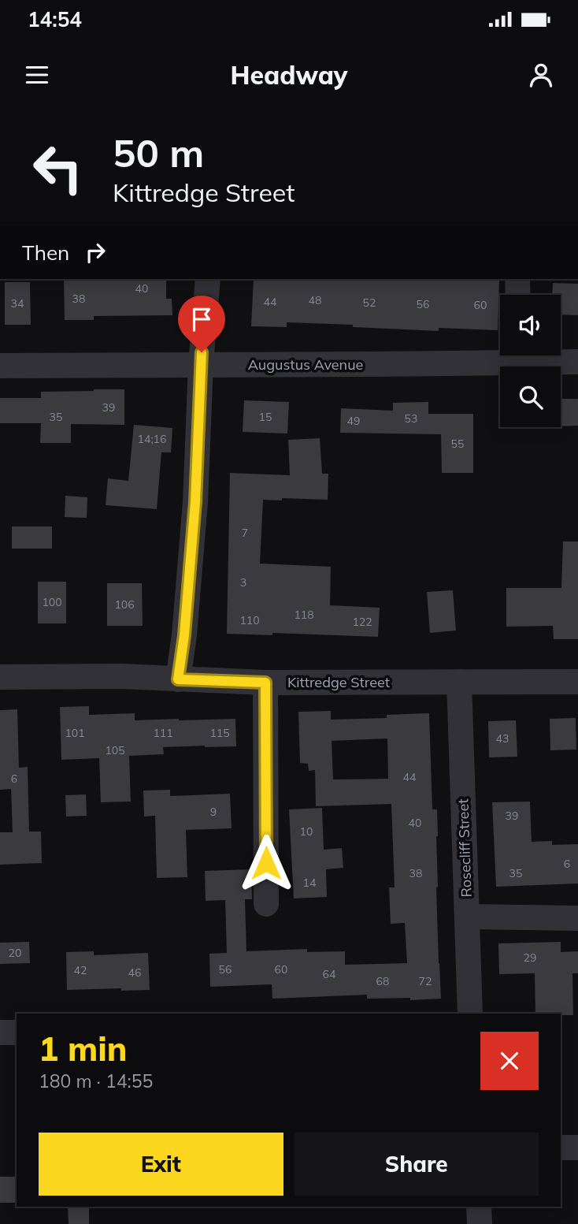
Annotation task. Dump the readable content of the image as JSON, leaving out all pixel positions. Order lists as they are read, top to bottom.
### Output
{
  "streets": {
    "street": ["Augustus Avenue", "Kittredge Street", "Rosecliff Street"]
  },
  "crossings": [
    ["Kittredge Street", "Rosecliff Street"]
  ],
  "house_numbers": [
    "40",
    "38",
    "48",
    "44",
    "52",
    "34",
    "56",
    "60",
    "39",
    "35",
    "15",
    "53",
    "49",
    "14;16",
    "55",
    "7",
    "3",
    "100",
    "106",
    "118",
    "110",
    "122",
    "101",
    "111",
    "115",
    "43",
    "105",
    "44",
    "6",
    "9",
    "39",
    "40",
    "10",
    "6",
    "38",
    "35",
    "14",
    "20",
    "29",
    "56",
    "60",
    "42",
    "46",
    "64",
    "68",
    "72"
  ],
  "page": {
    "status": "14:54",
    "header": "Headway",
    "turn": ["50 m", "Kittredge Street"],
    "then": "Then",
    "heading": ["1 min", "180 m · 14:55"],
    "buttons": ["Exit", "Share"]
  }
}
